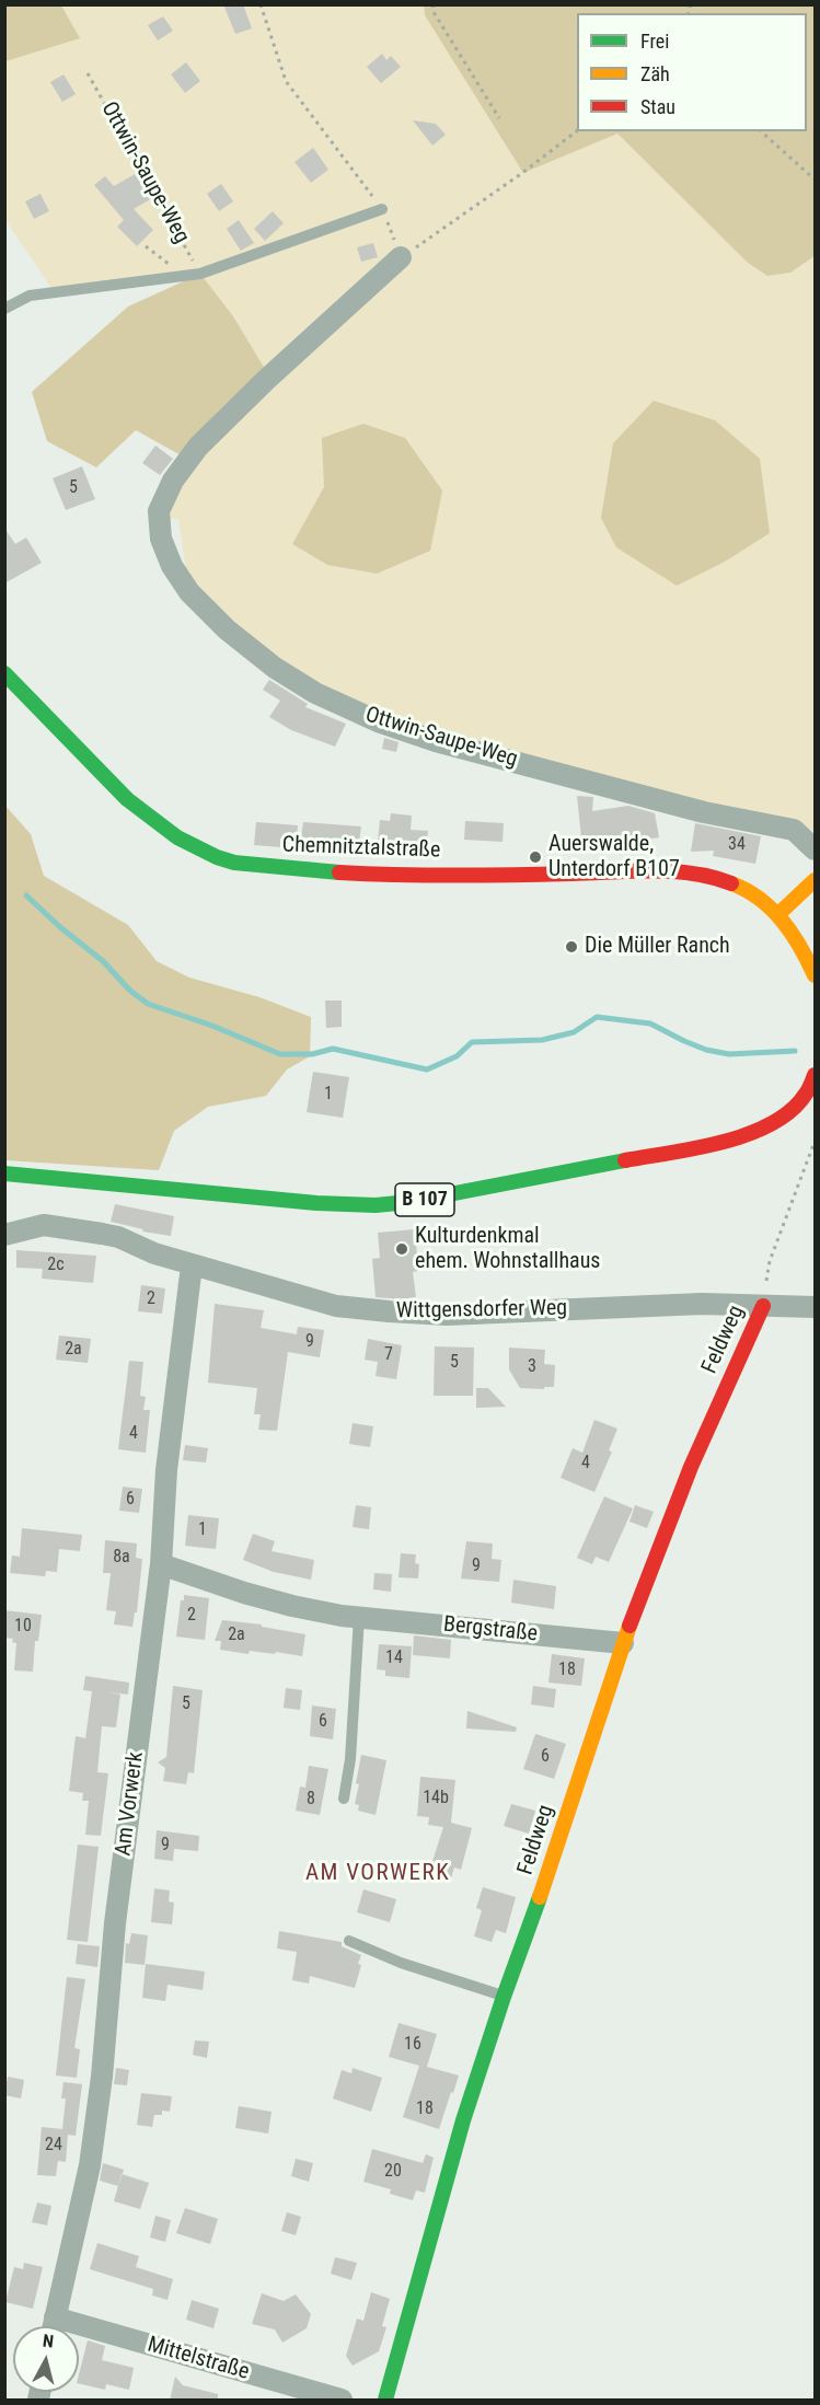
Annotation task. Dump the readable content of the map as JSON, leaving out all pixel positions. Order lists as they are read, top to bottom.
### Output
{
  "streets": {
    "main road": ["Chemnitztalstraße", "B 107", "Feldweg"],
    "street": [
      "Ottwin-Saupe-Weg",
      "Wittgensdorfer Weg",
      "Bergstraße",
      "Am Vorwerk",
      "Mittelstraße"
    ]
  },
  "crossings": [
    ["Wittgensdorfer Weg", "Feldweg"],
    ["Wittgensdorfer Weg", "Am Vorwerk"],
    ["Feldweg", "Bergstraße"],
    ["Bergstraße", "Am Vorwerk"],
    ["Am Vorwerk", "Mittelstraße"]
  ],
  "districts": ["AM VORWERK"],
  "places": ["Auerswalde, Unterdorf B107", "Die Müller Ranch", "Kulturdenkmal ehem. Wohnstallhaus"],
  "house_numbers": [
    "5",
    "34",
    "1",
    "2c",
    "2",
    "9",
    "2a",
    "7",
    "5",
    "3",
    "4",
    "4",
    "6",
    "1",
    "8a",
    "9",
    "2",
    "10",
    "2a",
    "14",
    "18",
    "5",
    "6",
    "6",
    "14b",
    "8",
    "9",
    "16",
    "18",
    "24",
    "20"
  ],
  "legend": ["Frei", "Zäh", "Stau"],
  "north": "top"
}
